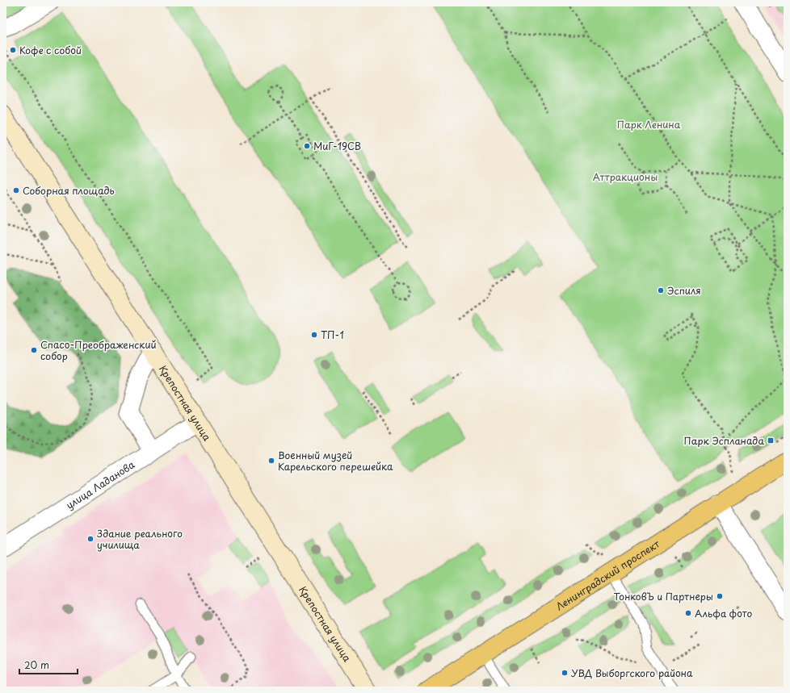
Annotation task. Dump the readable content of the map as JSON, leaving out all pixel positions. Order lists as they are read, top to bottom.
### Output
{
  "streets": {
    "main road": ["Ленинградский проспект"],
    "street": ["Крепостная улица", "улица Ладанова"]
  },
  "crossings": [
    ["Крепостная улица", "улица Ладанова"]
  ],
  "parks": ["Парк Ленина", "Аттракционы"],
  "places": {
    "other": [
      "Кофе с собой",
      "МиГ-19СВ",
      "Соборная площадь",
      "Эспиля",
      "ТП-1",
      "Спасо-Преображенский собор",
      "Военный музей Карельского перешейка",
      "Здание реального училища",
      "ТонковЪ и Партнеры",
      "Альфа фото",
      "УВД Выборгского района"
    ],
    "transit": ["Парк Эспланада"]
  },
  "scale_bar": "20 m"
}
